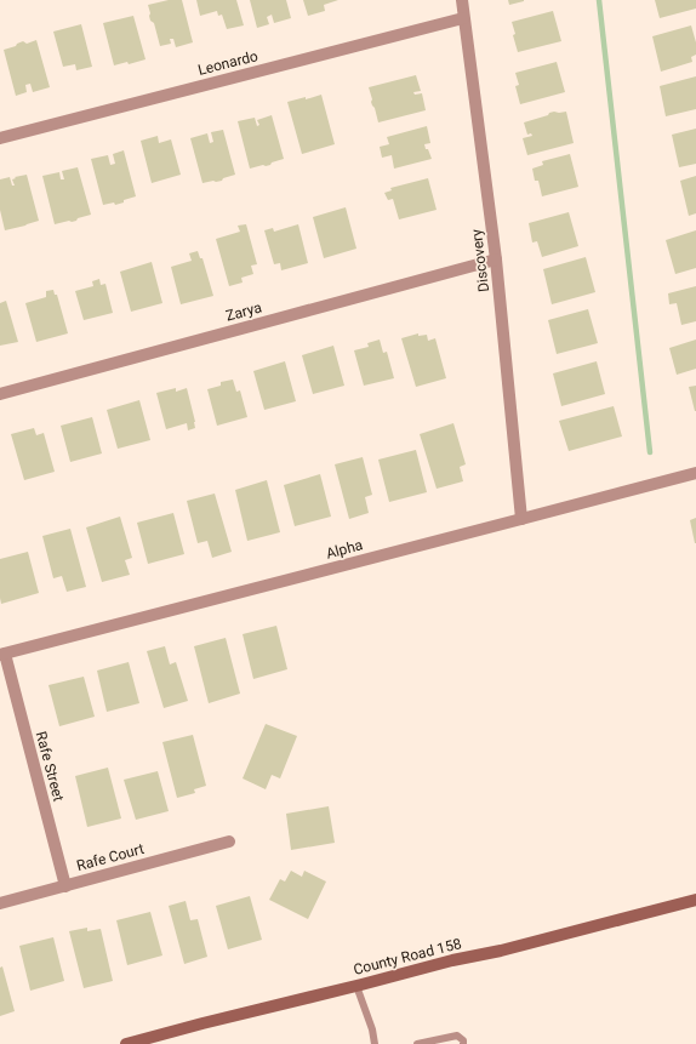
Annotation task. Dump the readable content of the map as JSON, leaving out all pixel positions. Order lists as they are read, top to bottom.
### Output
{
  "streets": {
    "street": [
      "Leonardo",
      "Discovery",
      "Zarya",
      "Alpha",
      "Rafe Street",
      "Rafe Court",
      "County Road 158"
    ]
  },
  "crossings": [
    ["Leonardo", "Discovery"],
    ["Discovery", "Zarya"],
    ["Discovery", "Alpha"],
    ["Alpha", "Rafe Street"],
    ["Rafe Street", "Rafe Court"]
  ]
}
